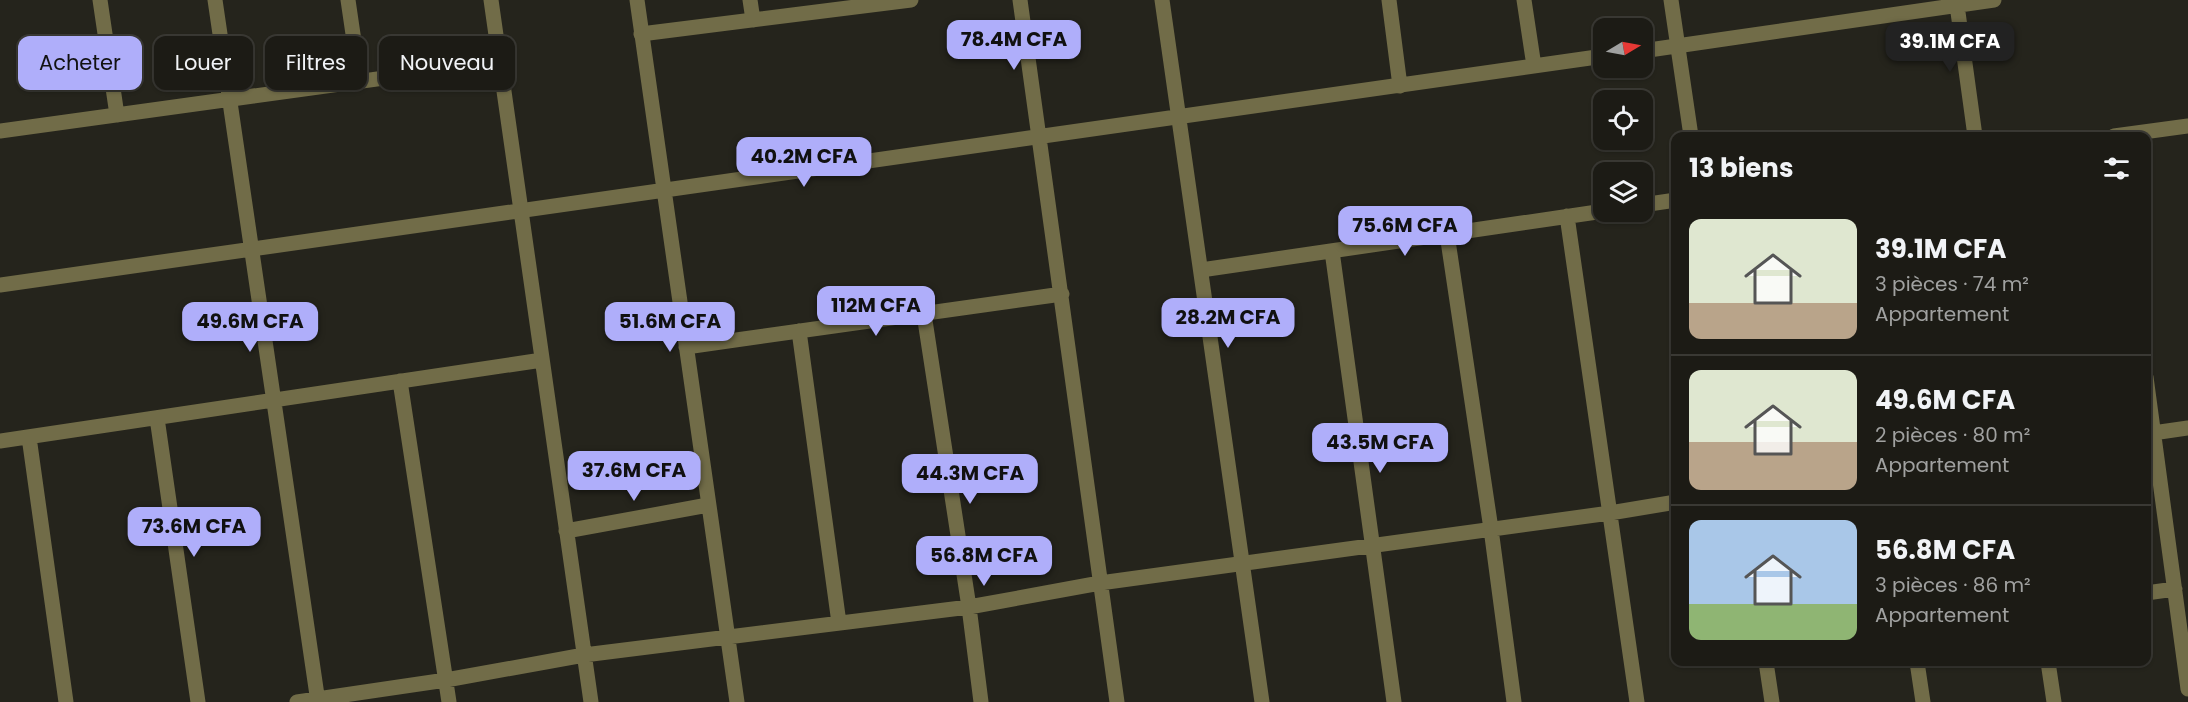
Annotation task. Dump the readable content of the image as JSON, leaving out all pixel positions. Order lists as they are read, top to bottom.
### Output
{
  "north": "right",
  "page": {
    "price": [
      "78.4M CFA",
      "39.1M CFA",
      "40.2M CFA",
      "75.6M CFA",
      "112M CFA",
      "28.2M CFA",
      "49.6M CFA",
      "51.6M CFA",
      "43.5M CFA",
      "37.6M CFA",
      "44.3M CFA",
      "73.6M CFA",
      "56.8M CFA"
    ],
    "chip": [
      "Acheter",
      "Louer",
      "Filtres",
      "Nouveau"
    ],
    "heading": "13 biens",
    "list": [
      {
        "name": "39.1M CFA",
        "note": "3 pièces · 74 m² · Appartement"
      },
      {
        "name": "49.6M CFA",
        "note": "2 pièces · 80 m² · Appartement"
      },
      {
        "name": "56.8M CFA",
        "note": "3 pièces · 86 m² · Appartement"
      }
    ]
  }
}
